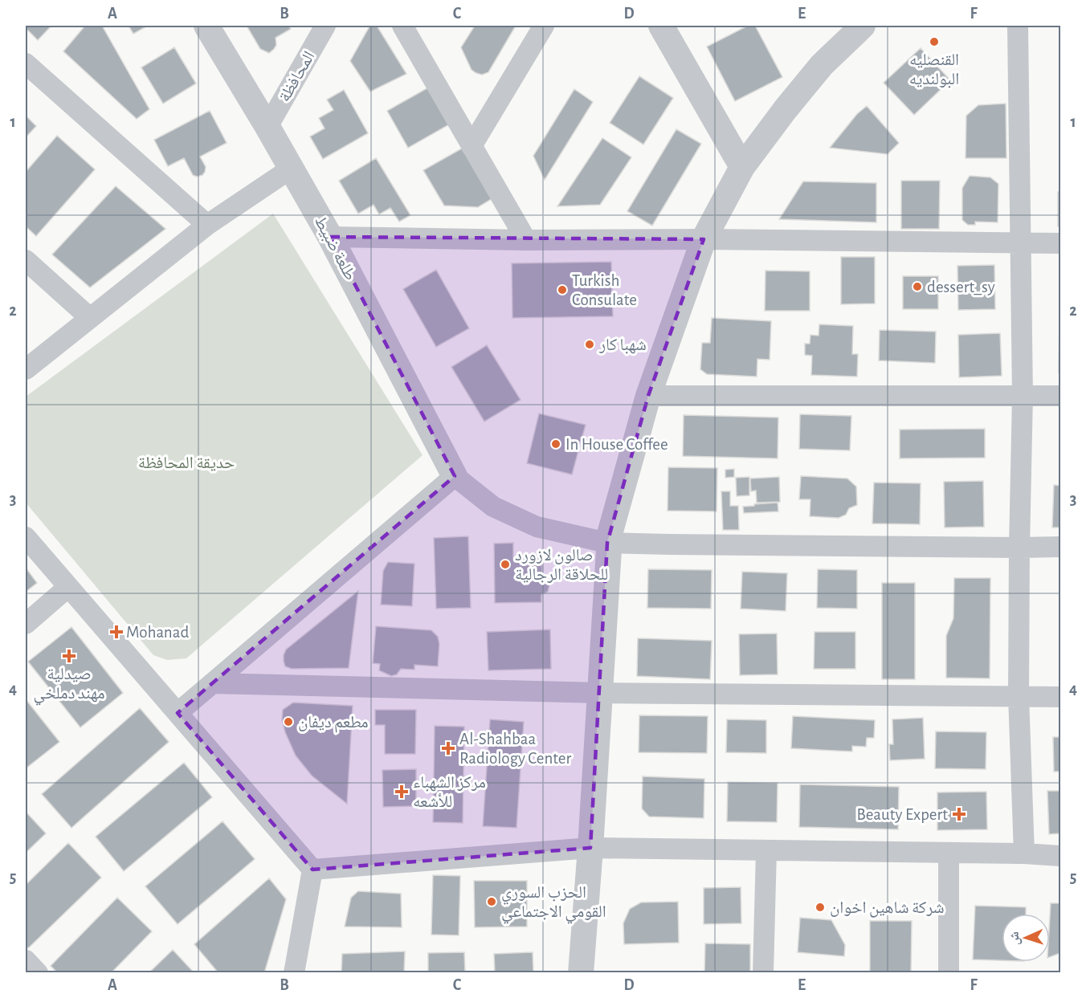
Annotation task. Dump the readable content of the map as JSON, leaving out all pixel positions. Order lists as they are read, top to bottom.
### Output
{
  "streets": {
    "street": ["المحافظة", "طلعة ضبيط"]
  },
  "crossings": [
    ["المحافظة", "طلعة ضبيط"]
  ],
  "parks": ["حديقة المحافظة"],
  "places": {
    "other": [
      "القنصليه البولنديه",
      "dessert_sy",
      "Turkish Consulate",
      "شهبا كار",
      "In House Coffee",
      "صالون لازورد للحلاقة الرجالية",
      "مطعم ديفان",
      "الحزب السوري القومي الاجتماعي",
      "شركة شاهين اخوان"
    ],
    "health": [
      "Mohanad",
      "صيدلية مهند دملخي",
      "Al-Shahbaa Radiology Center",
      "مركز الشهباء للأشعه",
      "Beauty Expert"
    ]
  },
  "north": "left",
  "grid": {
    "columns": [
      "A",
      "B",
      "C",
      "D",
      "E",
      "F"
    ],
    "rows": [
      "1",
      "2",
      "3",
      "4",
      "5"
    ]
  }
}
